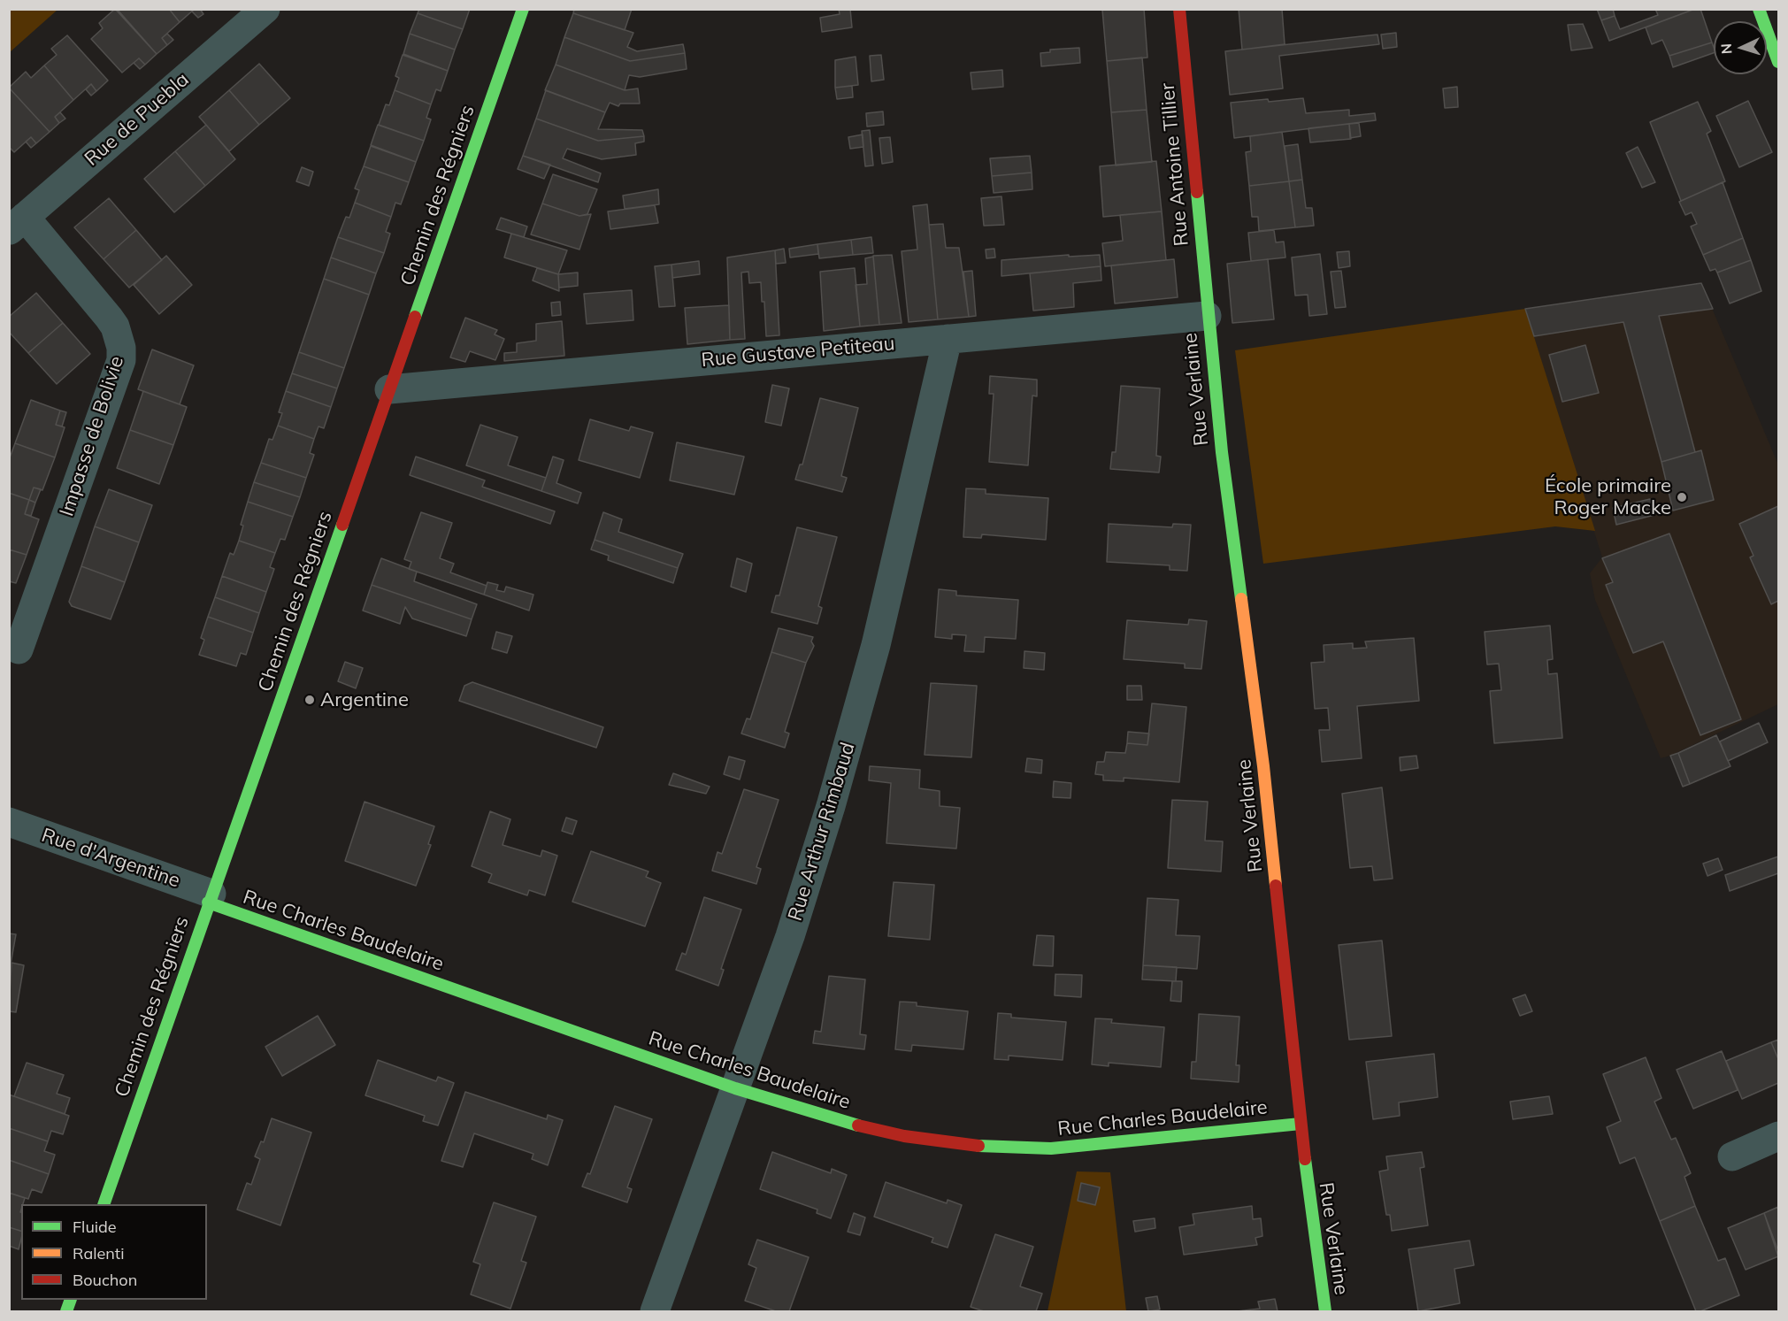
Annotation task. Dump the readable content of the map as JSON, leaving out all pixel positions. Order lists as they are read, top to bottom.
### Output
{
  "streets": {
    "street": [
      "Rue de Puebla",
      "Rue Antoine Tillier",
      "Chemin des Régniers",
      "Rue Gustave Petiteau",
      "Rue Verlaine",
      "Impasse de Bolivie",
      "Rue Arthur Rimbaud",
      "Rue d'Argentine",
      "Rue Charles Baudelaire"
    ]
  },
  "crossings": [
    ["Rue de Puebla", "Impasse de Bolivie"],
    ["Rue Antoine Tillier", "Rue Gustave Petiteau"],
    ["Rue Antoine Tillier", "Rue Verlaine"],
    ["Chemin des Régniers", "Rue Gustave Petiteau"],
    ["Chemin des Régniers", "Rue d'Argentine"],
    ["Chemin des Régniers", "Rue Charles Baudelaire"],
    ["Rue Gustave Petiteau", "Rue Verlaine"],
    ["Rue Gustave Petiteau", "Rue Arthur Rimbaud"],
    ["Rue Verlaine", "Rue Charles Baudelaire"],
    ["Rue Arthur Rimbaud", "Rue Charles Baudelaire"],
    ["Rue d'Argentine", "Rue Charles Baudelaire"]
  ],
  "places": ["École primaire Roger Macke", "Argentine"],
  "legend": ["Fluide", "Ralenti", "Bouchon"],
  "north": "left"
}
